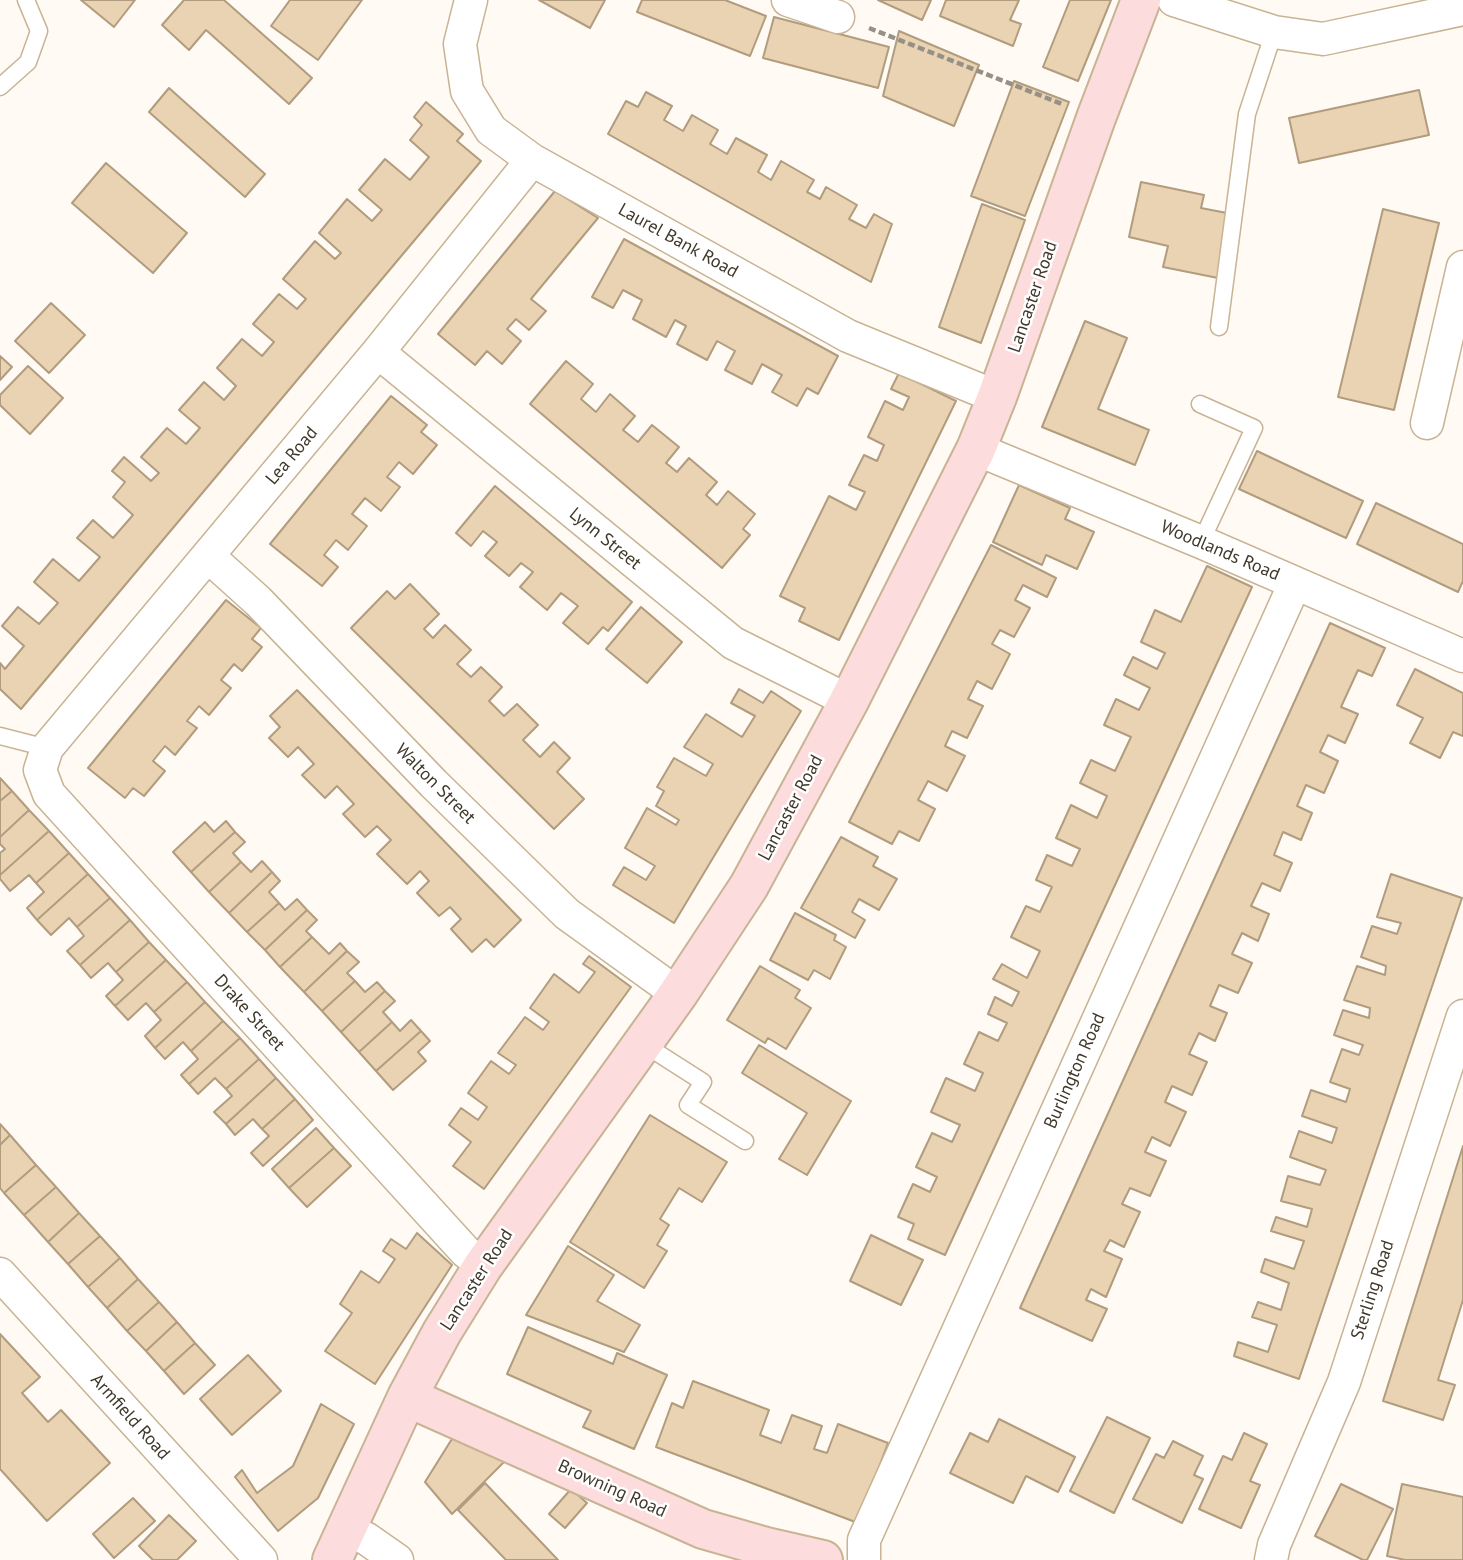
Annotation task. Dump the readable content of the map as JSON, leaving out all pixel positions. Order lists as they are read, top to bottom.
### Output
{
  "streets": {
    "street": [
      "Laurel Bank Road",
      "Lancaster Road",
      "Lea Road",
      "Lynn Street",
      "Woodlands Road",
      "Walton Street",
      "Drake Street",
      "Burlington Road",
      "Sterling Road",
      "Armfield Road",
      "Browning Road"
    ]
  },
  "crossings": [
    ["Laurel Bank Road", "Lancaster Road"],
    ["Laurel Bank Road", "Lea Road"],
    ["Lancaster Road", "Lynn Street"],
    ["Lancaster Road", "Woodlands Road"],
    ["Lancaster Road", "Walton Street"],
    ["Lancaster Road", "Drake Street"],
    ["Lancaster Road", "Browning Road"],
    ["Lea Road", "Lynn Street"],
    ["Lea Road", "Walton Street"],
    ["Lea Road", "Drake Street"],
    ["Woodlands Road", "Burlington Road"]
  ]
}
